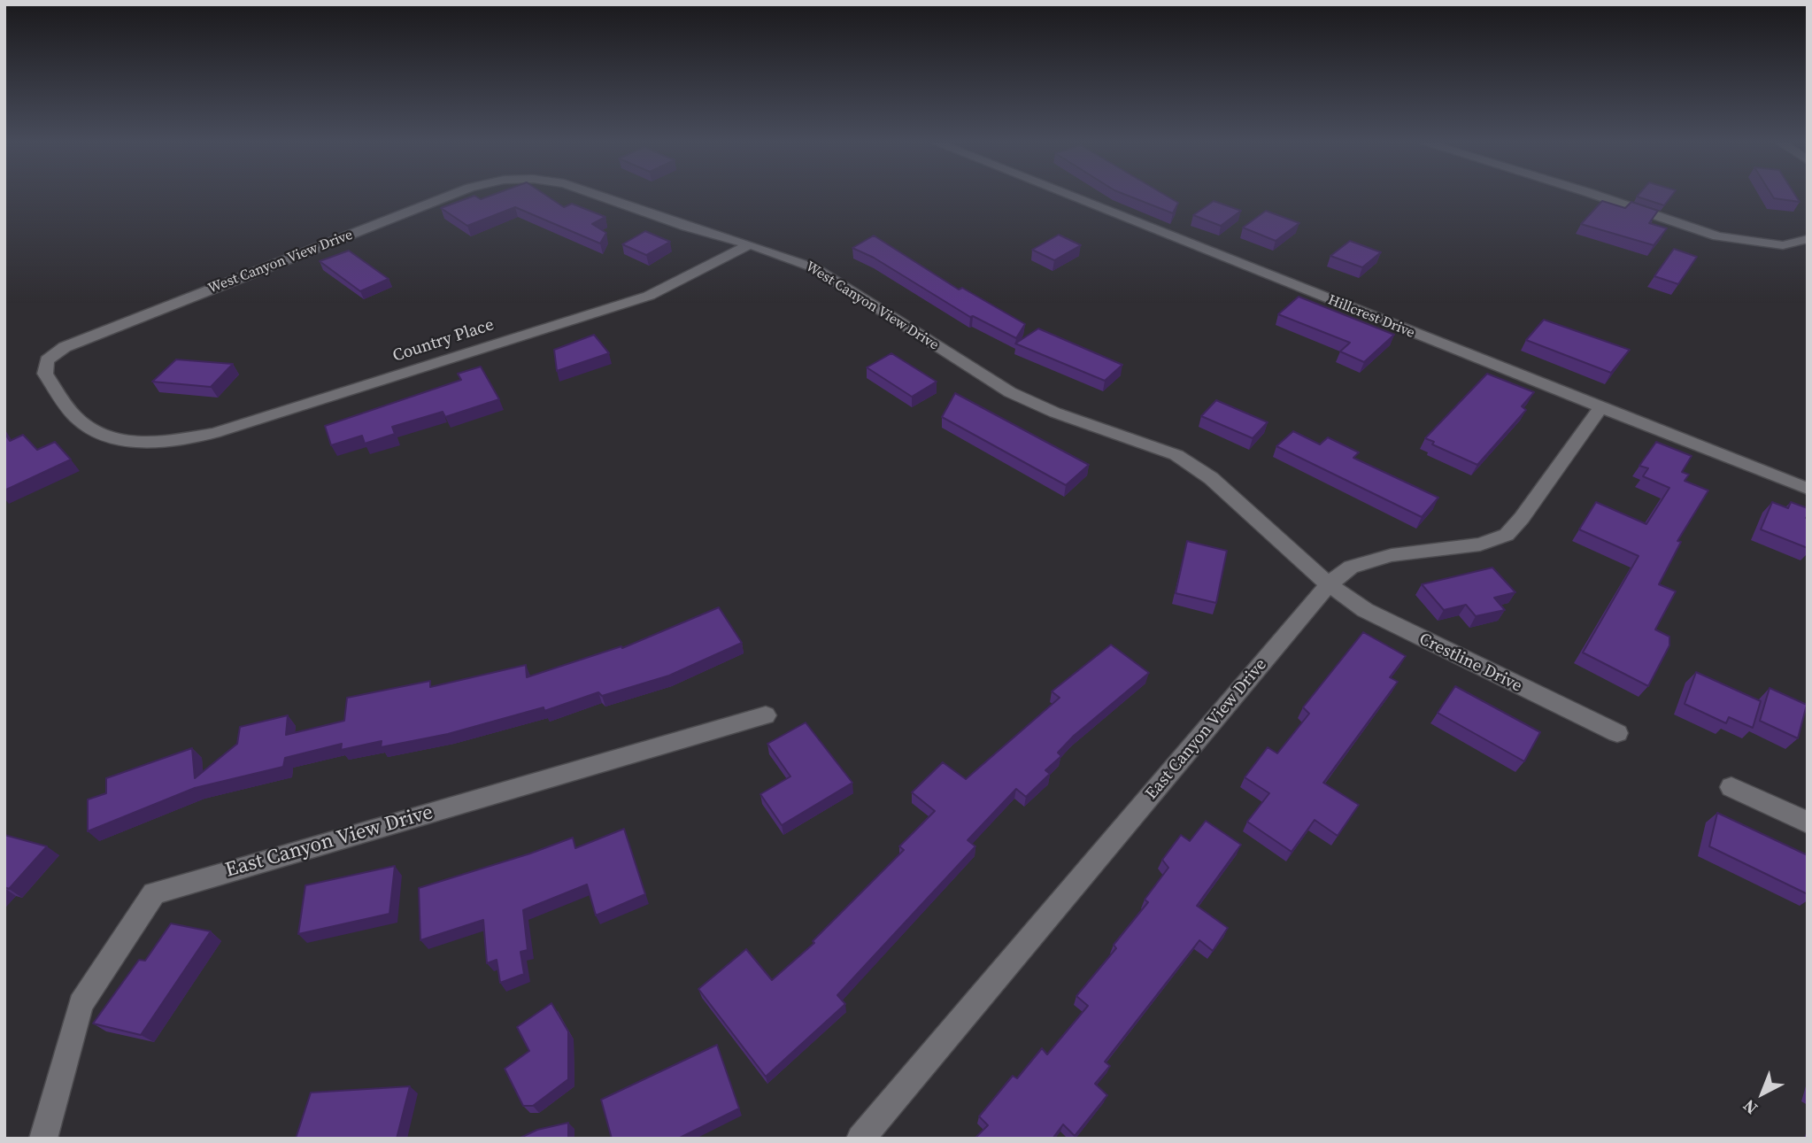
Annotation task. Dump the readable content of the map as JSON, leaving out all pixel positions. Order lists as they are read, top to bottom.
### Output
{
  "streets": {
    "street": [
      "West Canyon View Drive",
      "Hillcrest Drive",
      "Country Place",
      "Crestline Drive",
      "East Canyon View Drive"
    ]
  },
  "crossings": [
    ["West Canyon View Drive", "Country Place"],
    ["West Canyon View Drive", "Crestline Drive"],
    ["West Canyon View Drive", "East Canyon View Drive"],
    ["Hillcrest Drive", "East Canyon View Drive"],
    ["Crestline Drive", "East Canyon View Drive"]
  ],
  "north": "bottom left"
}
